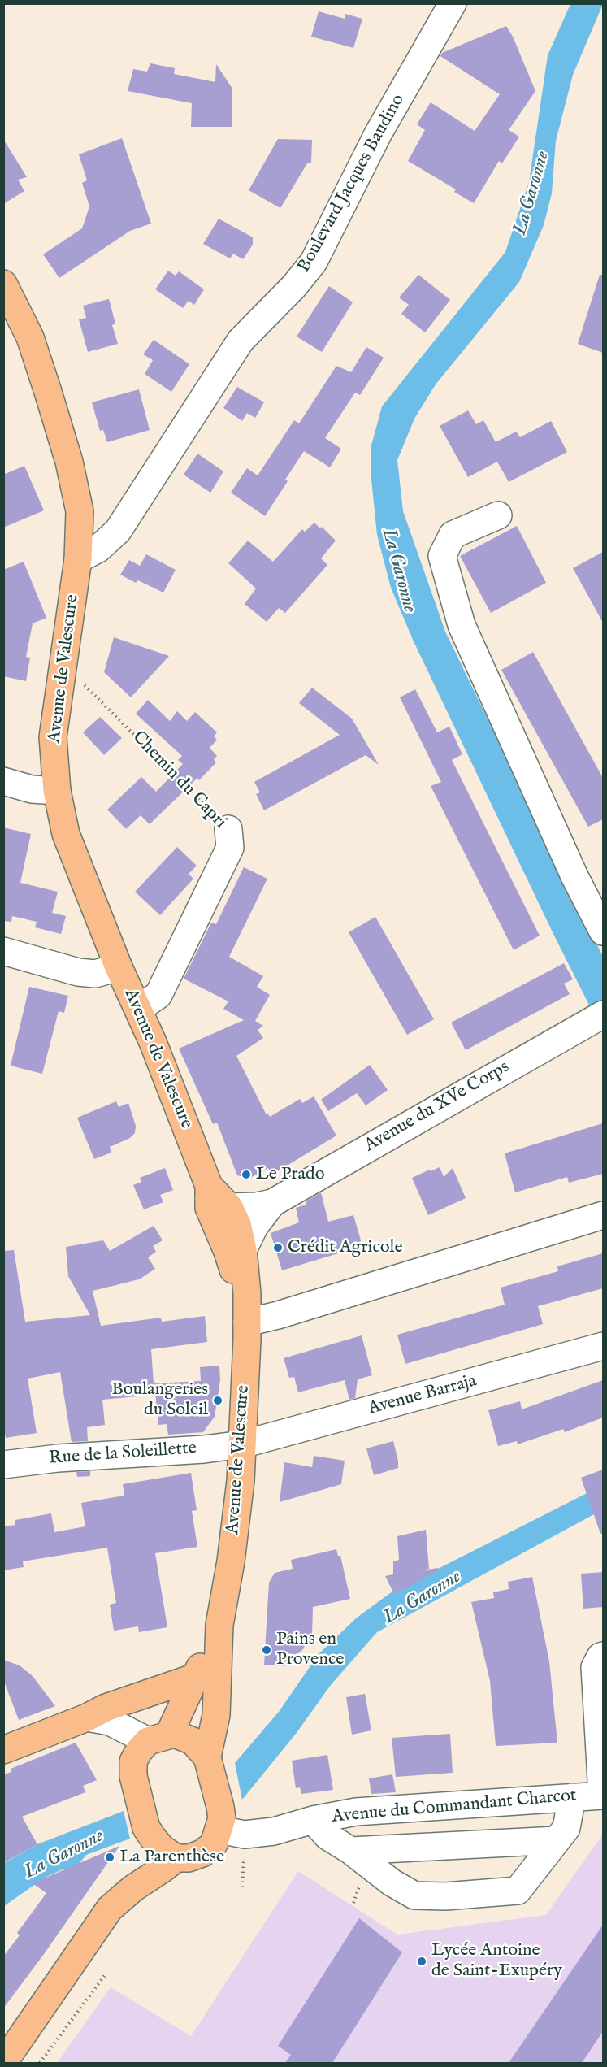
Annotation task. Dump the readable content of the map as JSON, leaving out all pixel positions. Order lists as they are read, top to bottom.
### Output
{
  "streets": {
    "main road": ["Avenue de Valescure"],
    "street": [
      "Boulevard Jacques Baudino",
      "Chemin du Capri",
      "Avenue du XVe Corps",
      "Avenue Barraja",
      "Rue de la Soleillette",
      "Avenue du Commandant Charcot"
    ]
  },
  "crossings": [
    ["Boulevard Jacques Baudino", "Avenue de Valescure"],
    ["Avenue de Valescure", "Chemin du Capri"],
    ["Avenue de Valescure", "Avenue du XVe Corps"],
    ["Avenue de Valescure", "Avenue Barraja"],
    ["Avenue de Valescure", "Rue de la Soleillette"],
    ["Avenue de Valescure", "Avenue du Commandant Charcot"],
    ["Avenue Barraja", "Rue de la Soleillette"]
  ],
  "water": ["La Garonne"],
  "places": [
    "Le Prado",
    "Crédit Agricole",
    "Boulangeries du Soleil",
    "Pains en Provence",
    "La Parenthèse",
    "Lycée Antoine de Saint-Exupéry"
  ]
}
